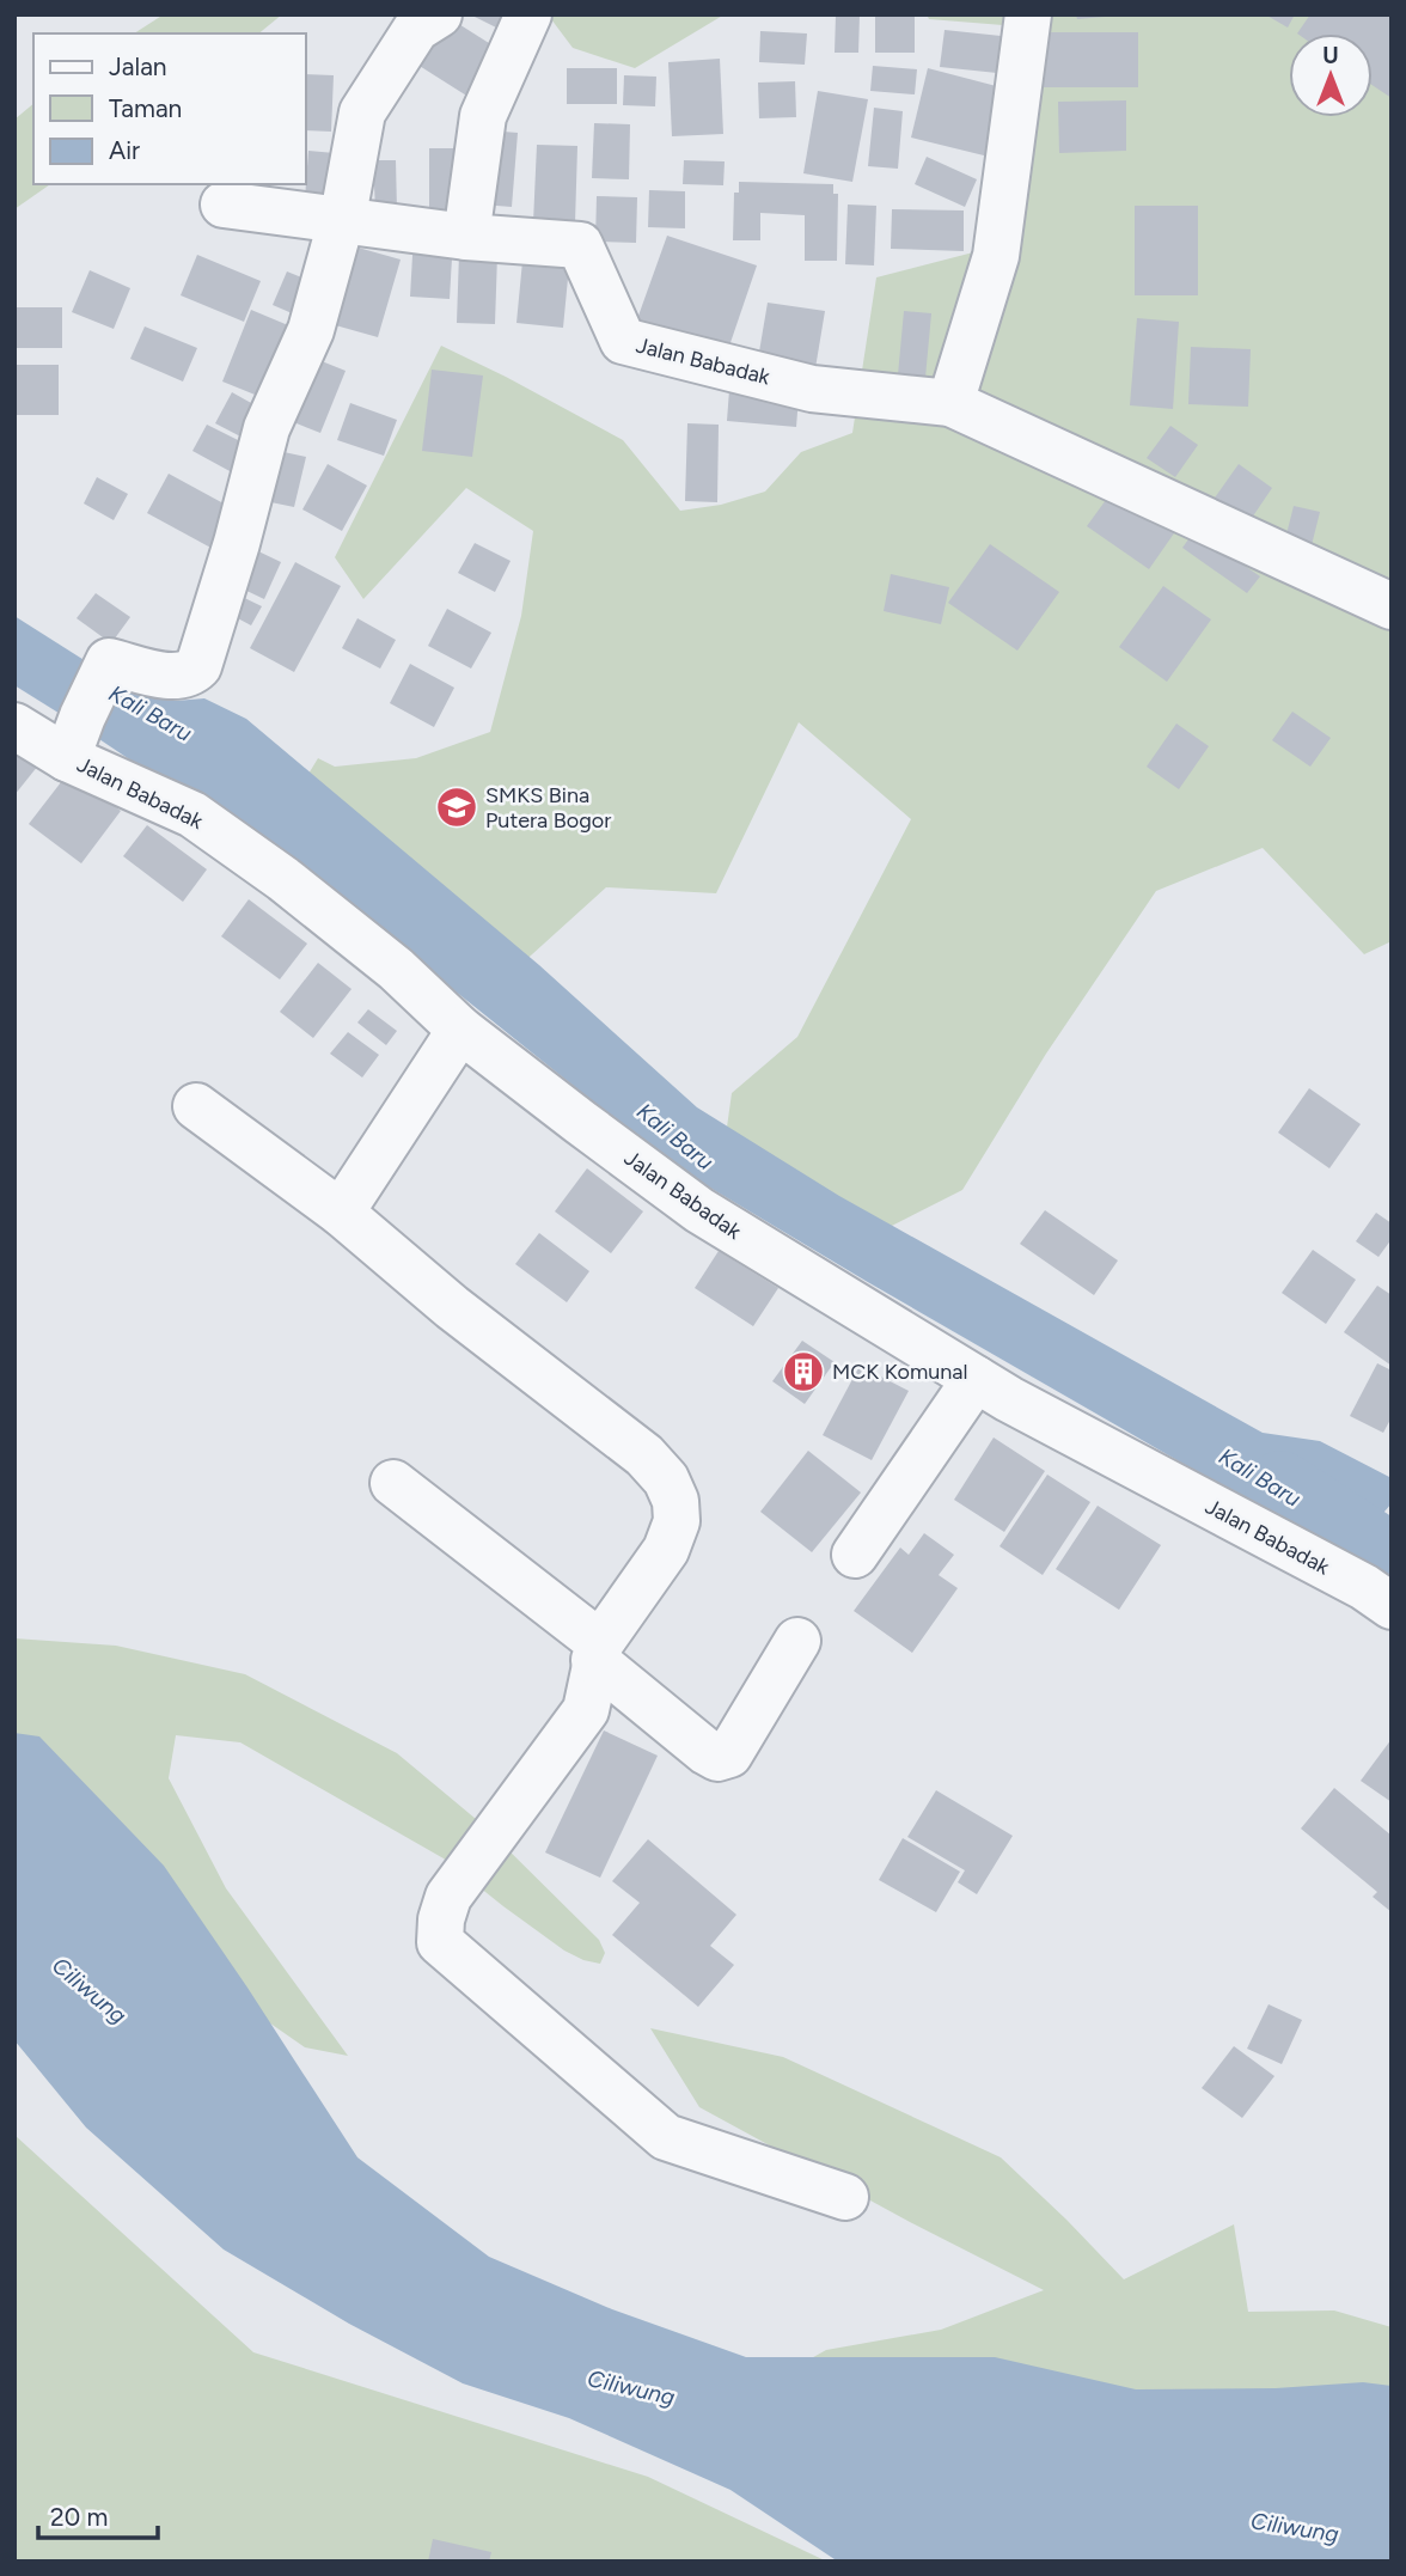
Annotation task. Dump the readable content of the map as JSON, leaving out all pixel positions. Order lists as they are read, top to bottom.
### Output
{
  "streets": {
    "street": ["Jalan Babadak"]
  },
  "water": ["Kali Baru", "Ciliwung"],
  "places": {
    "school or university": ["SMKS Bina Putera Bogor"],
    "building": ["MCK Komunal"]
  },
  "legend": ["Jalan", "Taman", "Air"],
  "scale_bar": "20 m",
  "north": "top"
}
